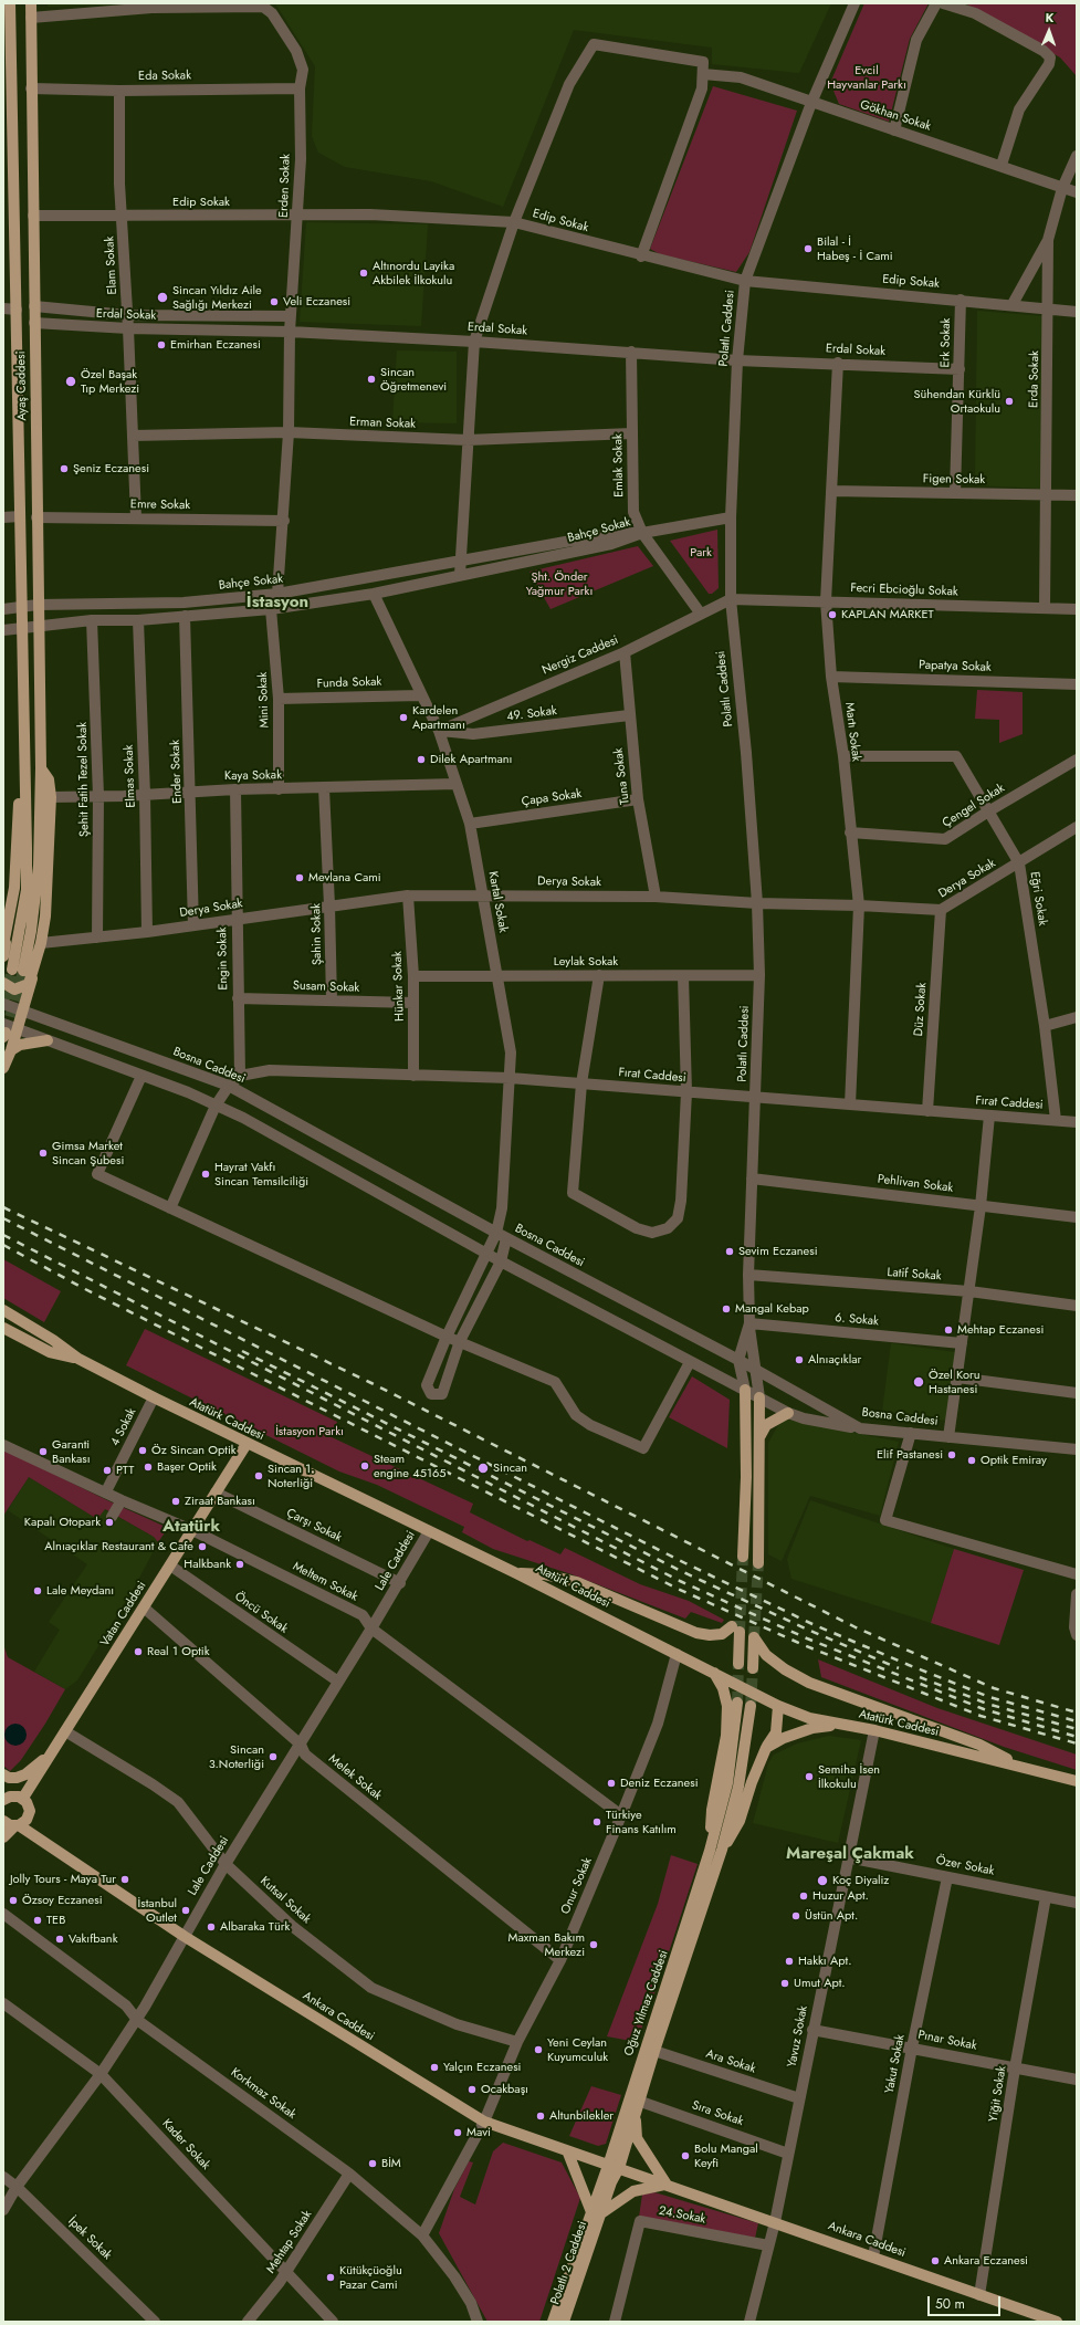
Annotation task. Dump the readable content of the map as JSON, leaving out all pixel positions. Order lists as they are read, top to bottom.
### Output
{
  "streets": {
    "main road": [
      "Ayaş Caddesi",
      "Atatürk Caddesi",
      "Vatan Caddesi",
      "Oğuz Yılmaz Caddesi",
      "Ankara Caddesi",
      "Polatlı 2 Caddesi"
    ],
    "street": [
      "Eda Sokak",
      "Gökhan Sokak",
      "Erden Sokak",
      "Edip Sokak",
      "Elam Sokak",
      "Erdal Sokak",
      "Polatlı Caddesi",
      "Erk Sokak",
      "Erda Sokak",
      "Erman Sokak",
      "Emlak Sokak",
      "Figen Sokak",
      "Emre Sokak",
      "Bahçe Sokak",
      "Fecri Ebcioğlu Sokak",
      "Nergiz Caddesi",
      "Papatya Sokak",
      "Funda Sokak",
      "Mini Sokak",
      "49. Sokak",
      "Martı Sokak",
      "Ender Sokak",
      "Elmas Sokak",
      "Kaya Sokak",
      "Tuna Sokak",
      "Şehit Fatih Tezel Sokak",
      "Çapa Sokak",
      "Çengel Sokak",
      "Derya Sokak",
      "Eğri Sokak",
      "Kartal Sokak",
      "Şahin Sokak",
      "Engin Sokak",
      "Leylak Sokak",
      "Hünkar Sokak",
      "Susam Sokak",
      "Düz Sokak",
      "Bosna Caddesi",
      "Fırat Caddesi",
      "Pehlivan Sokak",
      "Latif Sokak",
      "6. Sokak",
      "4 Sokak",
      "Çarşı Sokak",
      "Lale Caddesi",
      "Meltem Sokak",
      "Öncü Sokak",
      "Melek Sokak",
      "Özer Sokak",
      "Onur Sokak",
      "Kutsal Sokak",
      "Yavuz Sokak",
      "Pınar Sokak",
      "Ara Sokak",
      "Yakut Sokak",
      "Korkmaz Sokak",
      "Yiğit Sokak",
      "Sıra Sokak",
      "Kader Sokak",
      "24.Sokak",
      "İpek Sokak",
      "Mehtap Sokak"
    ]
  },
  "crossings": [
    ["Eda Sokak", "Erden Sokak"],
    ["Eda Sokak", "Elam Sokak"],
    ["Eda Sokak", "Ayaş Caddesi"],
    ["Gökhan Sokak", "Polatlı Caddesi"],
    ["Gökhan Sokak", "Erda Sokak"],
    ["Erden Sokak", "Edip Sokak"],
    ["Erden Sokak", "Erdal Sokak"],
    ["Erden Sokak", "Ayaş Caddesi"],
    ["Erden Sokak", "Erman Sokak"],
    ["Erden Sokak", "Emre Sokak"],
    ["Erden Sokak", "Bahçe Sokak"],
    ["Erden Sokak", "Mini Sokak"],
    ["Edip Sokak", "Elam Sokak"],
    ["Edip Sokak", "Polatlı Caddesi"],
    ["Edip Sokak", "Erk Sokak"],
    ["Edip Sokak", "Erda Sokak"],
    ["Edip Sokak", "Ayaş Caddesi"],
    ["Elam Sokak", "Erdal Sokak"],
    ["Elam Sokak", "Erman Sokak"],
    ["Elam Sokak", "Emre Sokak"],
    ["Erdal Sokak", "Polatlı Caddesi"],
    ["Erdal Sokak", "Erk Sokak"],
    ["Erdal Sokak", "Ayaş Caddesi"],
    ["Erdal Sokak", "Emlak Sokak"],
    ["Erdal Sokak", "Martı Sokak"],
    ["Polatlı Caddesi", "Fecri Ebcioğlu Sokak"],
    ["Polatlı Caddesi", "Nergiz Caddesi"],
    ["Polatlı Caddesi", "Derya Sokak"],
    ["Polatlı Caddesi", "Leylak Sokak"],
    ["Polatlı Caddesi", "Bosna Caddesi"],
    ["Polatlı Caddesi", "Fırat Caddesi"],
    ["Polatlı Caddesi", "Pehlivan Sokak"],
    ["Polatlı Caddesi", "Latif Sokak"],
    ["Polatlı Caddesi", "6. Sokak"],
    ["Erk Sokak", "Figen Sokak"],
    ["Erda Sokak", "Figen Sokak"],
    ["Erda Sokak", "Fecri Ebcioğlu Sokak"],
    ["Ayaş Caddesi", "Emre Sokak"],
    ["Ayaş Caddesi", "Bahçe Sokak"],
    ["Erman Sokak", "Emlak Sokak"],
    ["Emlak Sokak", "Bahçe Sokak"],
    ["Emlak Sokak", "Nergiz Caddesi"],
    ["Figen Sokak", "Martı Sokak"],
    ["Bahçe Sokak", "Mini Sokak"],
    ["Bahçe Sokak", "Ender Sokak"],
    ["Bahçe Sokak", "Elmas Sokak"],
    ["Bahçe Sokak", "Şehit Fatih Tezel Sokak"],
    ["Bahçe Sokak", "Kartal Sokak"],
    ["Fecri Ebcioğlu Sokak", "Nergiz Caddesi"],
    ["Fecri Ebcioğlu Sokak", "Martı Sokak"],
    ["Nergiz Caddesi", "49. Sokak"],
    ["Nergiz Caddesi", "Tuna Sokak"],
    ["Nergiz Caddesi", "Kartal Sokak"],
    ["Papatya Sokak", "Martı Sokak"],
    ["Funda Sokak", "Mini Sokak"],
    ["Funda Sokak", "Kartal Sokak"],
    ["Mini Sokak", "Kaya Sokak"],
    ["49. Sokak", "Tuna Sokak"],
    ["49. Sokak", "Kartal Sokak"],
    ["Martı Sokak", "Çengel Sokak"],
    ["Martı Sokak", "Derya Sokak"],
    ["Martı Sokak", "Eğri Sokak"],
    ["Martı Sokak", "Fırat Caddesi"],
    ["Ender Sokak", "Kaya Sokak"],
    ["Ender Sokak", "Derya Sokak"],
    ["Elmas Sokak", "Kaya Sokak"],
    ["Elmas Sokak", "Derya Sokak"],
    ["Kaya Sokak", "Şehit Fatih Tezel Sokak"],
    ["Kaya Sokak", "Kartal Sokak"],
    ["Kaya Sokak", "Şahin Sokak"],
    ["Kaya Sokak", "Engin Sokak"],
    ["Tuna Sokak", "Çapa Sokak"],
    ["Tuna Sokak", "Derya Sokak"],
    ["Şehit Fatih Tezel Sokak", "Derya Sokak"],
    ["Çapa Sokak", "Kartal Sokak"],
    ["Çengel Sokak", "Eğri Sokak"],
    ["Derya Sokak", "Eğri Sokak"],
    ["Derya Sokak", "Kartal Sokak"],
    ["Derya Sokak", "Şahin Sokak"],
    ["Derya Sokak", "Engin Sokak"],
    ["Derya Sokak", "Hünkar Sokak"],
    ["Derya Sokak", "Düz Sokak"],
    ["Eğri Sokak", "Fırat Caddesi"],
    ["Kartal Sokak", "Leylak Sokak"],
    ["Kartal Sokak", "Bosna Caddesi"],
    ["Kartal Sokak", "Fırat Caddesi"],
    ["Şahin Sokak", "Susam Sokak"],
    ["Engin Sokak", "Susam Sokak"],
    ["Engin Sokak", "Fırat Caddesi"],
    ["Leylak Sokak", "Hünkar Sokak"],
    ["Hünkar Sokak", "Susam Sokak"],
    ["Hünkar Sokak", "Fırat Caddesi"],
    ["Düz Sokak", "Fırat Caddesi"],
    ["Atatürk Caddesi", "4 Sokak"],
    ["Atatürk Caddesi", "Lale Caddesi"],
    ["Atatürk Caddesi", "Vatan Caddesi"],
    ["Atatürk Caddesi", "Onur Sokak"],
    ["Atatürk Caddesi", "Yavuz Sokak"],
    ["4 Sokak", "Meltem Sokak"],
    ["Çarşı Sokak", "Lale Caddesi"],
    ["Çarşı Sokak", "Vatan Caddesi"],
    ["Lale Caddesi", "Meltem Sokak"],
    ["Lale Caddesi", "Öncü Sokak"],
    ["Lale Caddesi", "Melek Sokak"],
    ["Lale Caddesi", "Kutsal Sokak"],
    ["Lale Caddesi", "Ankara Caddesi"],
    ["Lale Caddesi", "Korkmaz Sokak"],
    ["Lale Caddesi", "Kader Sokak"],
    ["Lale Caddesi", "İpek Sokak"],
    ["Meltem Sokak", "Vatan Caddesi"],
    ["Meltem Sokak", "Onur Sokak"],
    ["Öncü Sokak", "Vatan Caddesi"],
    ["Vatan Caddesi", "Melek Sokak"],
    ["Vatan Caddesi", "Kutsal Sokak"],
    ["Melek Sokak", "Onur Sokak"],
    ["Özer Sokak", "Yavuz Sokak"],
    ["Özer Sokak", "Yakut Sokak"],
    ["Özer Sokak", "Yiğit Sokak"],
    ["Onur Sokak", "Kutsal Sokak"],
    ["Onur Sokak", "Ankara Caddesi"],
    ["Onur Sokak", "Korkmaz Sokak"],
    ["Oğuz Yılmaz Caddesi", "Ankara Caddesi"],
    ["Oğuz Yılmaz Caddesi", "Ara Sokak"],
    ["Oğuz Yılmaz Caddesi", "Sıra Sokak"],
    ["Oğuz Yılmaz Caddesi", "Polatlı 2 Caddesi"],
    ["Ankara Caddesi", "Yavuz Sokak"],
    ["Ankara Caddesi", "Yakut Sokak"],
    ["Ankara Caddesi", "Yiğit Sokak"],
    ["Yavuz Sokak", "Pınar Sokak"],
    ["Yavuz Sokak", "Ara Sokak"],
    ["Yavuz Sokak", "Sıra Sokak"],
    ["Yavuz Sokak", "24.Sokak"],
    ["Pınar Sokak", "Yakut Sokak"],
    ["Pınar Sokak", "Yiğit Sokak"],
    ["Korkmaz Sokak", "Mehtap Sokak"],
    ["Kader Sokak", "Mehtap Sokak"]
  ],
  "districts": ["İstasyon", "Atatürk", "Mareşal Çakmak"],
  "parks": [
    "Evcil Hayvanlar Parkı",
    "Park",
    "Şht. Önder Yağmur Parkı",
    "İstasyon Parkı"
  ],
  "places": [
    "Bilal - İ Habeş - İ Cami",
    "Altınordu Layika Akbilek İlkokulu",
    "Sincan Yıldız Aile Sağlığı Merkezi",
    "Veli Eczanesi",
    "Emirhan Eczanesi",
    "Sincan Öğretmenevi",
    "Özel Başak Tıp Merkezi",
    "Sühendan Kürklü Ortaokulu",
    "Şeniz Eczanesi",
    "KAPLAN MARKET",
    "Kardelen Apartmanı",
    "Dilek Apartmanı",
    "Mevlana Cami",
    "Gimsa Market Sincan Şubesi",
    "Hayrat Vakfı Sincan Temsilciliği",
    "Sevim Eczanesi",
    "Mangal Kebap",
    "Mehtap Eczanesi",
    "Alnıaçıklar",
    "Özel Koru Hastanesi",
    "Öz Sincan Optik",
    "Garanti Bankası",
    "Elif Pastanesi",
    "Optik Emiray",
    "Steam engine 45165",
    "Başer Optik",
    "Sincan",
    "PTT",
    "Sincan 1. Noterliği",
    "Ziraat Bankası",
    "Kapalı Otopark",
    "Alnıaçıklar Restaurant & Cafe",
    "Halkbank",
    "Lale Meydanı",
    "Real 1 Optik",
    "Sincan 3.Noterliği",
    "Semiha İsen İlkokulu",
    "Deniz Eczanesi",
    "Türkiye Finans Katılım",
    "Jolly Tours - Maya Tur",
    "Koç Diyaliz",
    "Huzur Apt.",
    "Özsoy Eczanesi",
    "İstanbul Outlet",
    "Üstün Apt.",
    "TEB",
    "Albaraka Türk",
    "Vakıfbank",
    "Maxman Bakım Merkezi",
    "Hakkı Apt.",
    "Umut Apt.",
    "Yeni Ceylan Kuyumculuk",
    "Yalçın Eczanesi",
    "Ocakbaşı",
    "Altunbilekler",
    "Mavi",
    "Bolu Mangal Keyfi",
    "BİM",
    "Ankara Eczanesi",
    "Kütükçüoğlu Pazar Cami"
  ],
  "scale_bar": "50 m",
  "north": "top"
}
